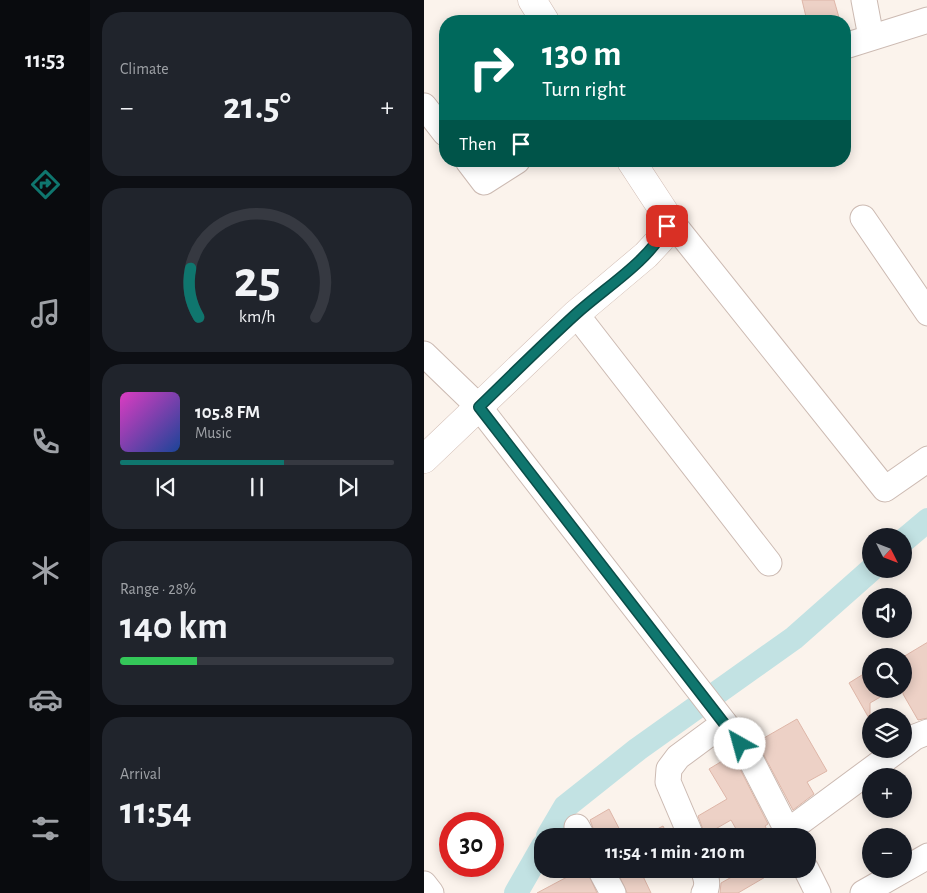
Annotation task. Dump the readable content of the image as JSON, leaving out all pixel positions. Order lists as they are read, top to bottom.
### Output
{
  "north": "bottom right",
  "page": {
    "tabs": "11:53",
    "tile": [
      "Climate",
      ["Range · 28%", "140 km"],
      ["Arrival", "11:54"]
    ],
    "turn": ["130 m", "Turn right"],
    "heat": ["−", "21.5°", "+"],
    "then": "Then",
    "song": ["105.8 FM", "Music"],
    "map_buttons": ["+", "−"],
    "limit": "30",
    "trip": "11:54 · 1 min · 210 m",
    "gauge": ["25", "km/h"]
  }
}
